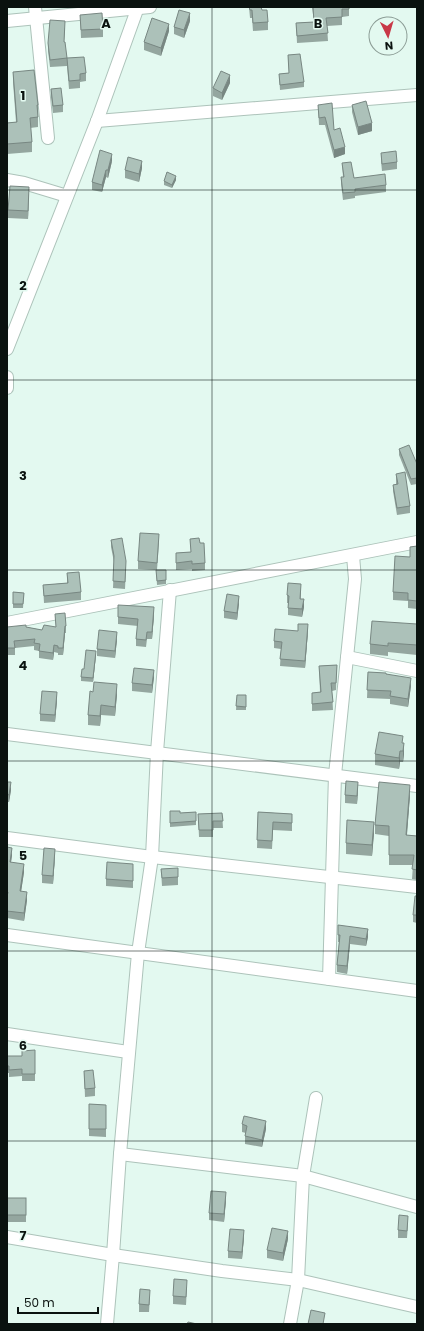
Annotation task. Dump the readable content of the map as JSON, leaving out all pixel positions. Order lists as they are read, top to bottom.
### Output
{
  "scale_bar": "50 m",
  "north": "bottom",
  "grid": {
    "columns": ["A", "B"],
    "rows": [
      "1",
      "2",
      "3",
      "4",
      "5",
      "6",
      "7"
    ]
  }
}
